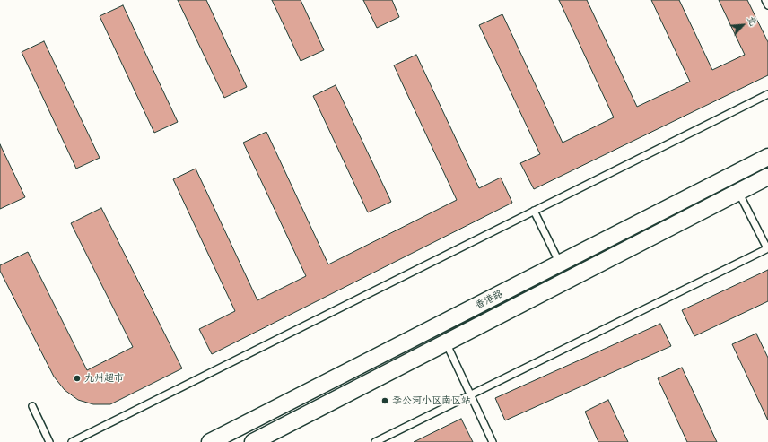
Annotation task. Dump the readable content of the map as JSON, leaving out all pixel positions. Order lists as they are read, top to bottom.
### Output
{
  "streets": {
    "main road": ["香港路"]
  },
  "places": ["九州超市", "李公河小区南区站"],
  "north": "top right"
}
